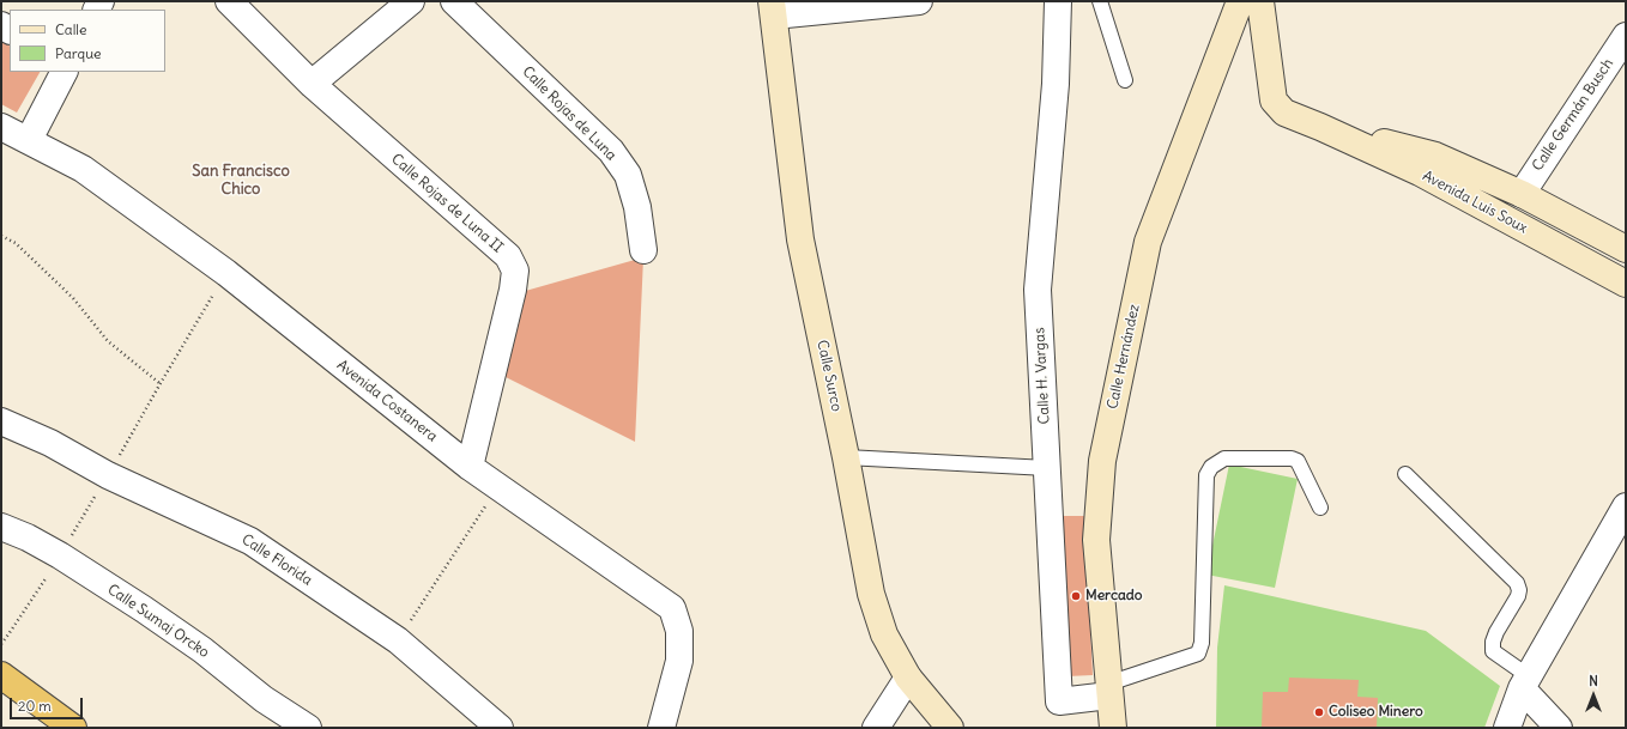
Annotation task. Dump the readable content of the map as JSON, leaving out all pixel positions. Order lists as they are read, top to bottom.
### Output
{
  "streets": {
    "main road": ["Avenida Luis Soux", "Calle Hernández", "Calle Surco"],
    "street": [
      "Calle Rojas de Luna",
      "Calle Germán Busch",
      "Calle Rojas de Luna II",
      "Calle H. Vargas",
      "Avenida Costanera",
      "Calle Florida",
      "Calle Sumaj Orcko"
    ]
  },
  "crossings": [
    ["Calle Germán Busch", "Avenida Luis Soux"],
    ["Calle Rojas de Luna II", "Avenida Costanera"],
    ["Calle Hernández", "Calle H. Vargas"]
  ],
  "districts": ["San Francisco Chico"],
  "places": ["Mercado", "Coliseo Minero"],
  "legend": ["Calle", "Parque"],
  "scale_bar": "20 m",
  "north": "top"
}
